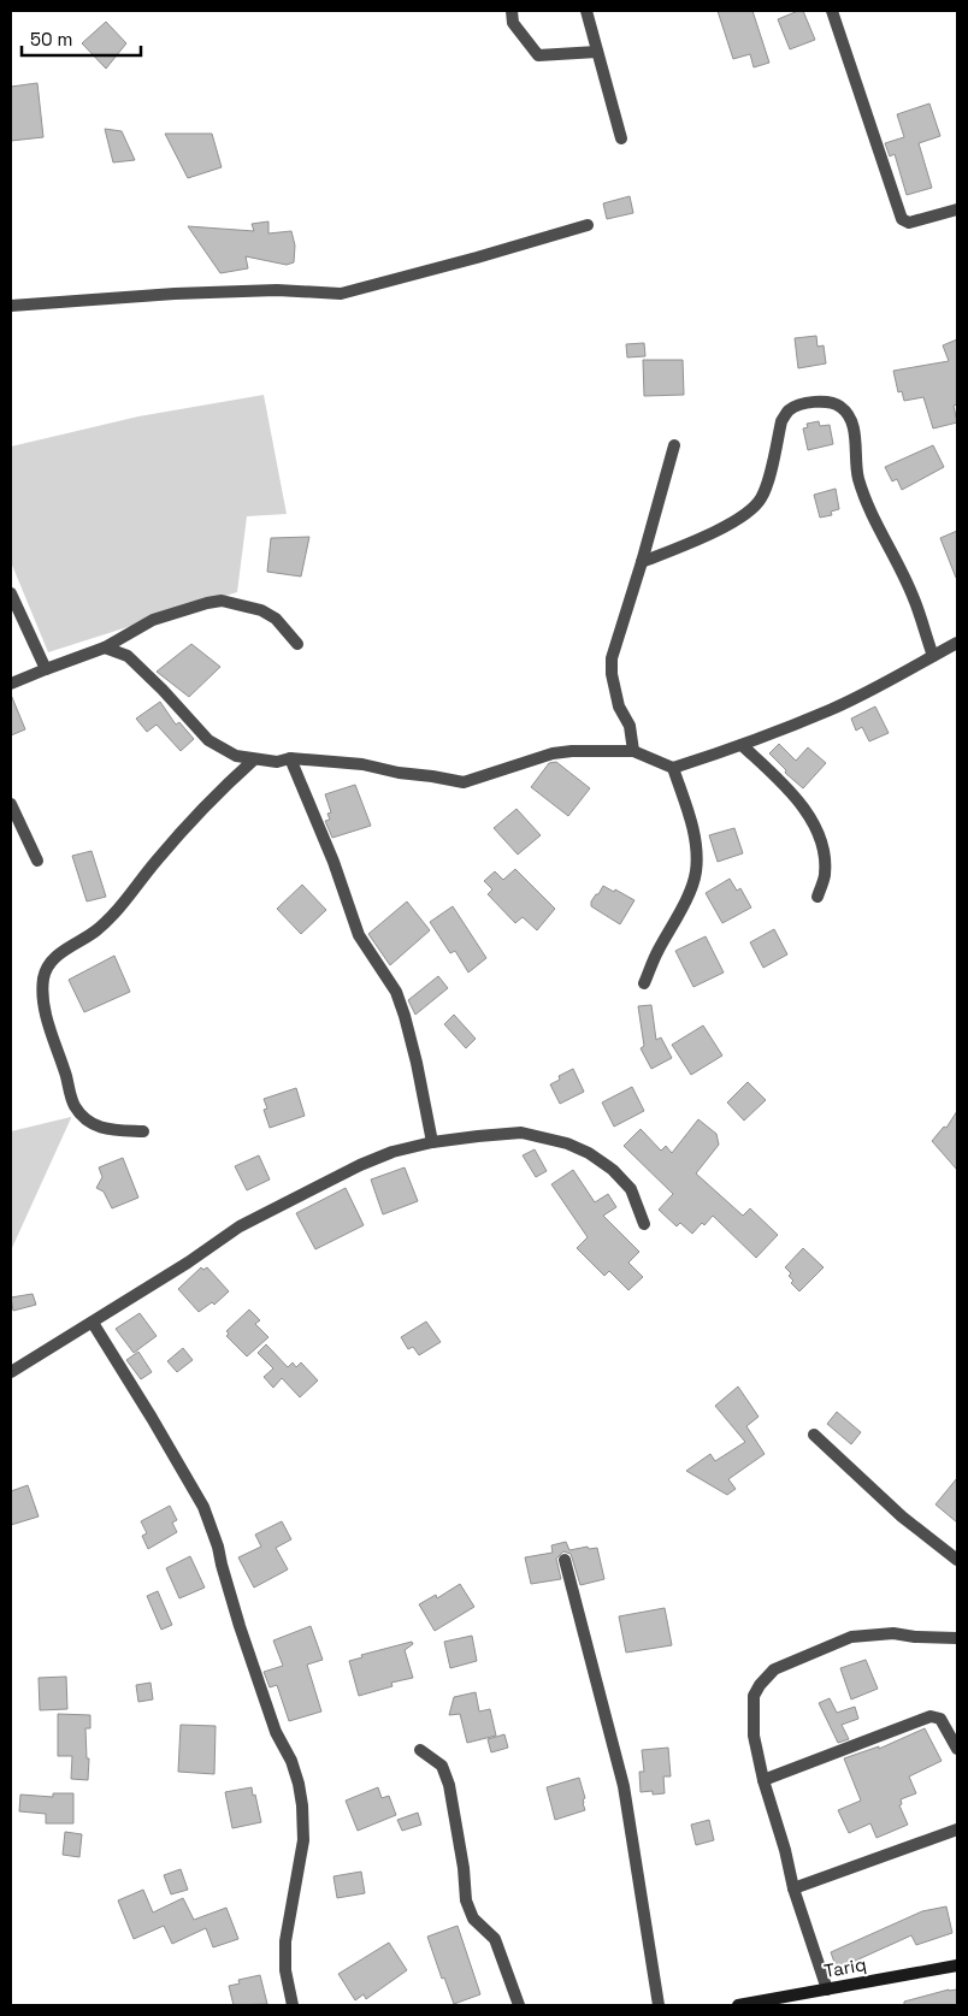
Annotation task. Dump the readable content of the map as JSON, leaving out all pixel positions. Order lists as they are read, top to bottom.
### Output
{
  "streets": {
    "main road": ["Tariq"]
  },
  "scale_bar": "50 m"
}
